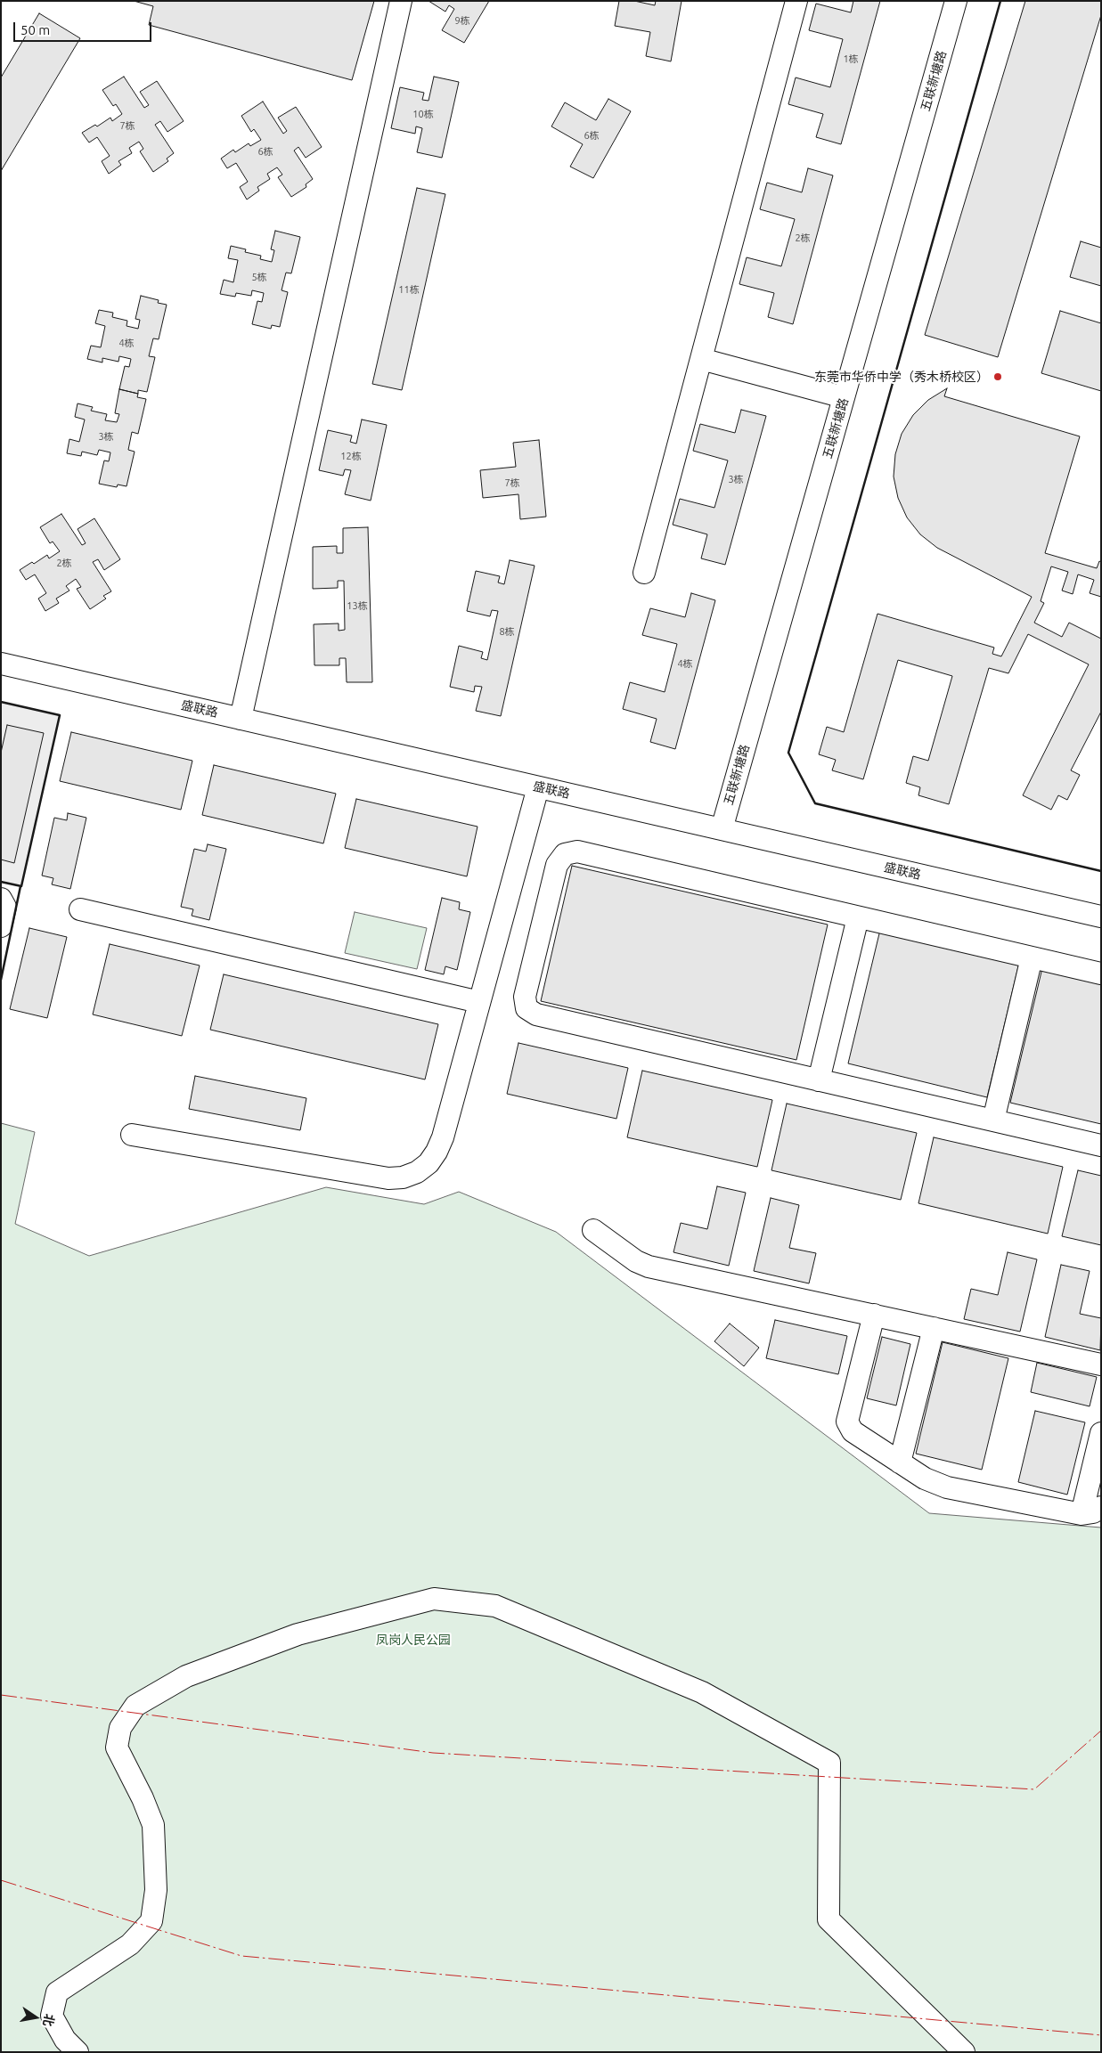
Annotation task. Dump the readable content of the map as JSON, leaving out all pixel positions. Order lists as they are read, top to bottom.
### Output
{
  "streets": {
    "street": ["五联新塘路", "盛联路"]
  },
  "crossings": [
    ["五联新塘路", "盛联路"]
  ],
  "parks": ["凤岗人民公园"],
  "places": ["东莞市华侨中学（秀木桥校区）"],
  "house_numbers": [
    "9栋",
    "1栋",
    "10栋",
    "7栋",
    "6栋",
    "6栋",
    "2栋",
    "5栋",
    "11栋",
    "4栋",
    "3栋",
    "12栋",
    "3栋",
    "7栋",
    "2栋",
    "13栋",
    "8栋",
    "4栋"
  ],
  "scale_bar": "50 m",
  "north": "right"
}
